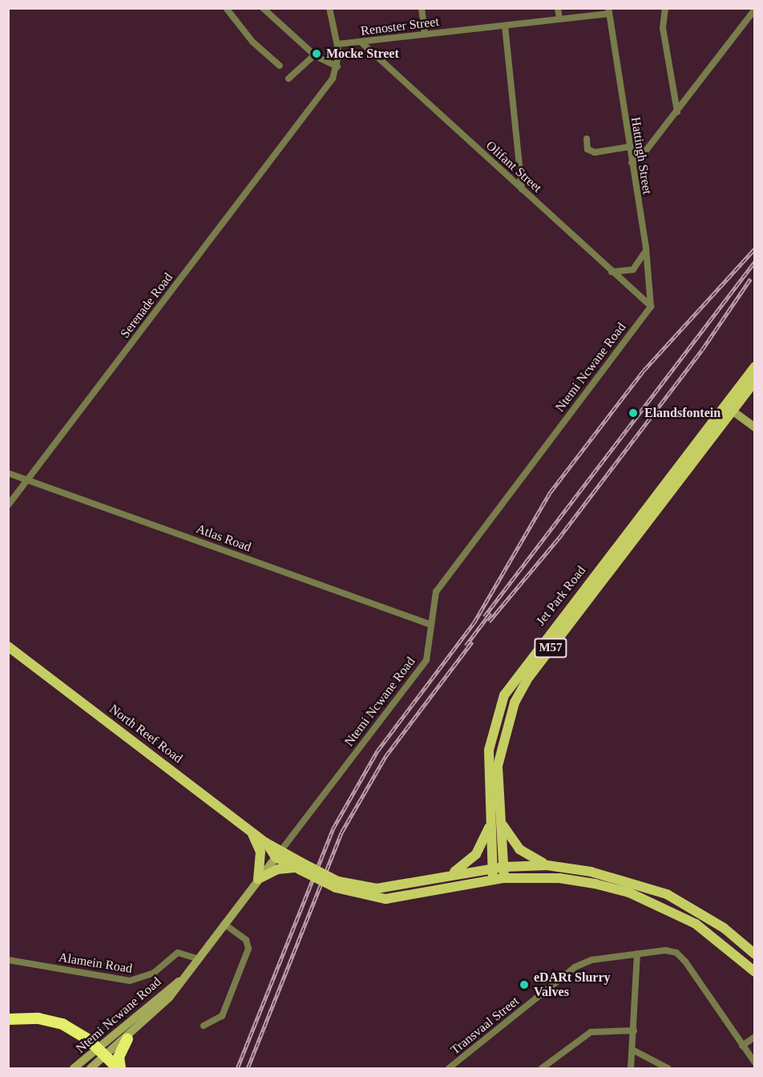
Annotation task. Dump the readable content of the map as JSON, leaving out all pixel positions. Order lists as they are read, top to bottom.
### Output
{
  "streets": {
    "main road": [
      "Ntemi Ncwane Road",
      "Jet Park Road",
      "M57",
      "North Reef Road"
    ],
    "street": [
      "Renoster Street",
      "Hattingh Street",
      "Olifant Street",
      "Serenade Road",
      "Atlas Road",
      "Alamein Road",
      "Transvaal Street"
    ]
  },
  "crossings": [
    ["Renoster Street", "Hattingh Street"],
    ["Renoster Street", "Olifant Street"],
    ["Hattingh Street", "Olifant Street"],
    ["Hattingh Street", "Ntemi Ncwane Road"],
    ["Olifant Street", "Ntemi Ncwane Road"],
    ["Serenade Road", "Atlas Road"],
    ["Ntemi Ncwane Road", "Atlas Road"],
    ["Ntemi Ncwane Road", "North Reef Road"],
    ["Ntemi Ncwane Road", "Alamein Road"],
    ["Jet Park Road", "North Reef Road"]
  ],
  "places": ["Mocke Street", "Elandsfontein", "eDARt Slurry Valves"]
}
